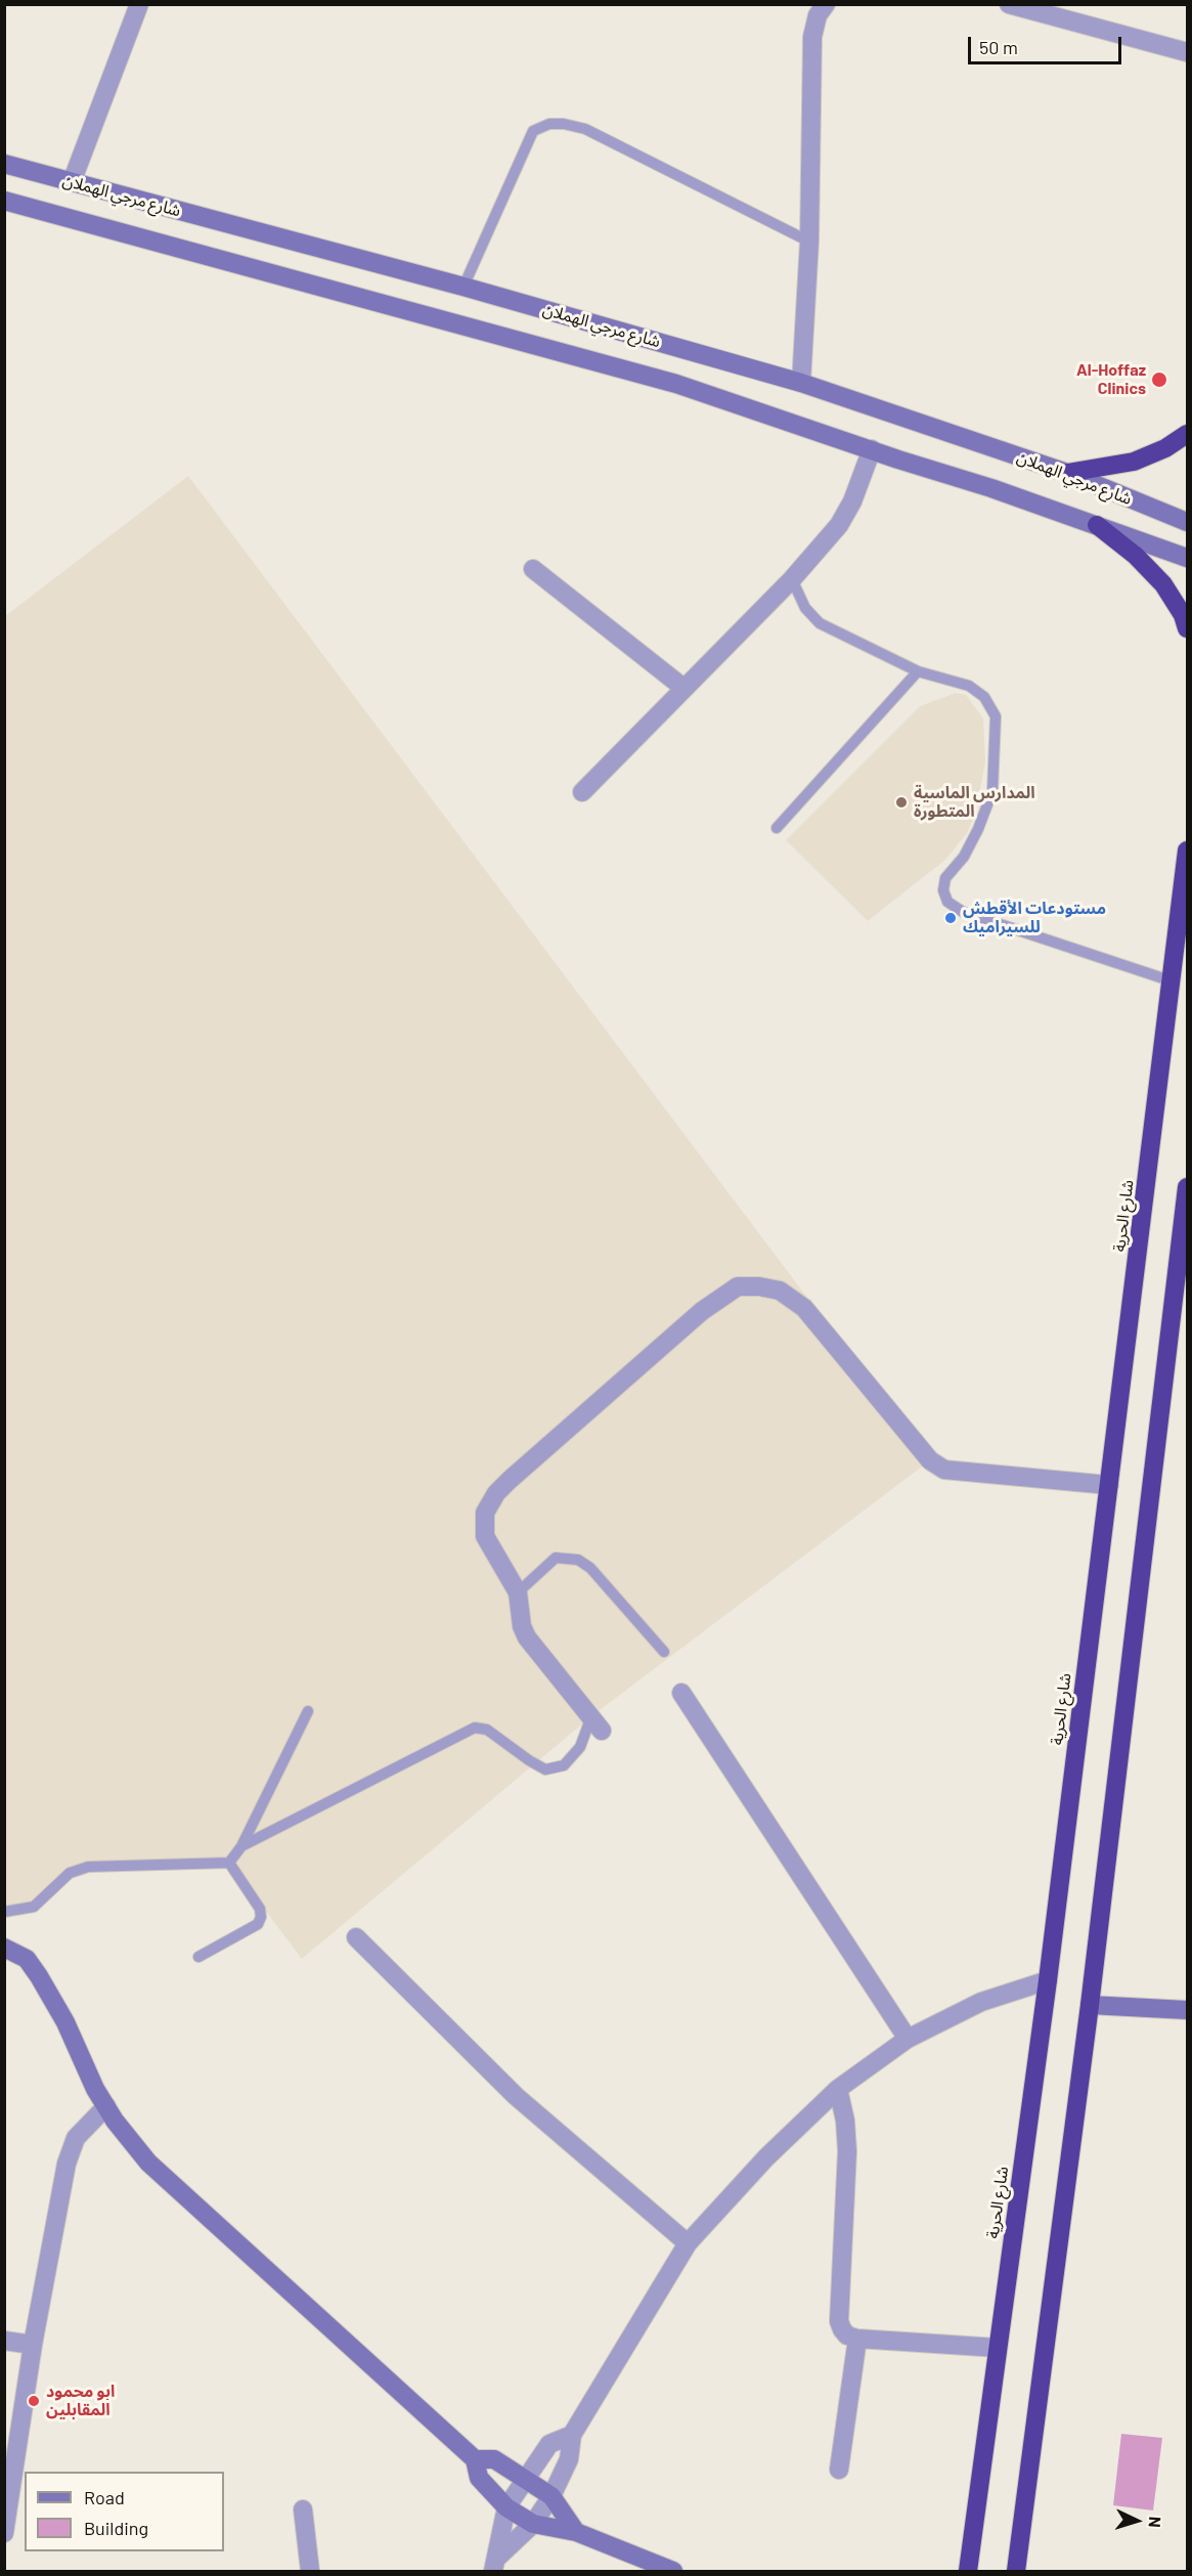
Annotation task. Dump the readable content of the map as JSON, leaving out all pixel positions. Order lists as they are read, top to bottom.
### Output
{
  "streets": {
    "highway": ["شارع الحرية"],
    "main road": ["شارع مرجي الهملان"]
  },
  "places": [
    "Al-Hoffaz Clinics",
    "المدارس الماسية المتطورة",
    "مستودعات الأقطش للسيراميك",
    "ابو محمود المقابلين"
  ],
  "legend": ["Road", "Building"],
  "scale_bar": "50 m",
  "north": "right"
}
